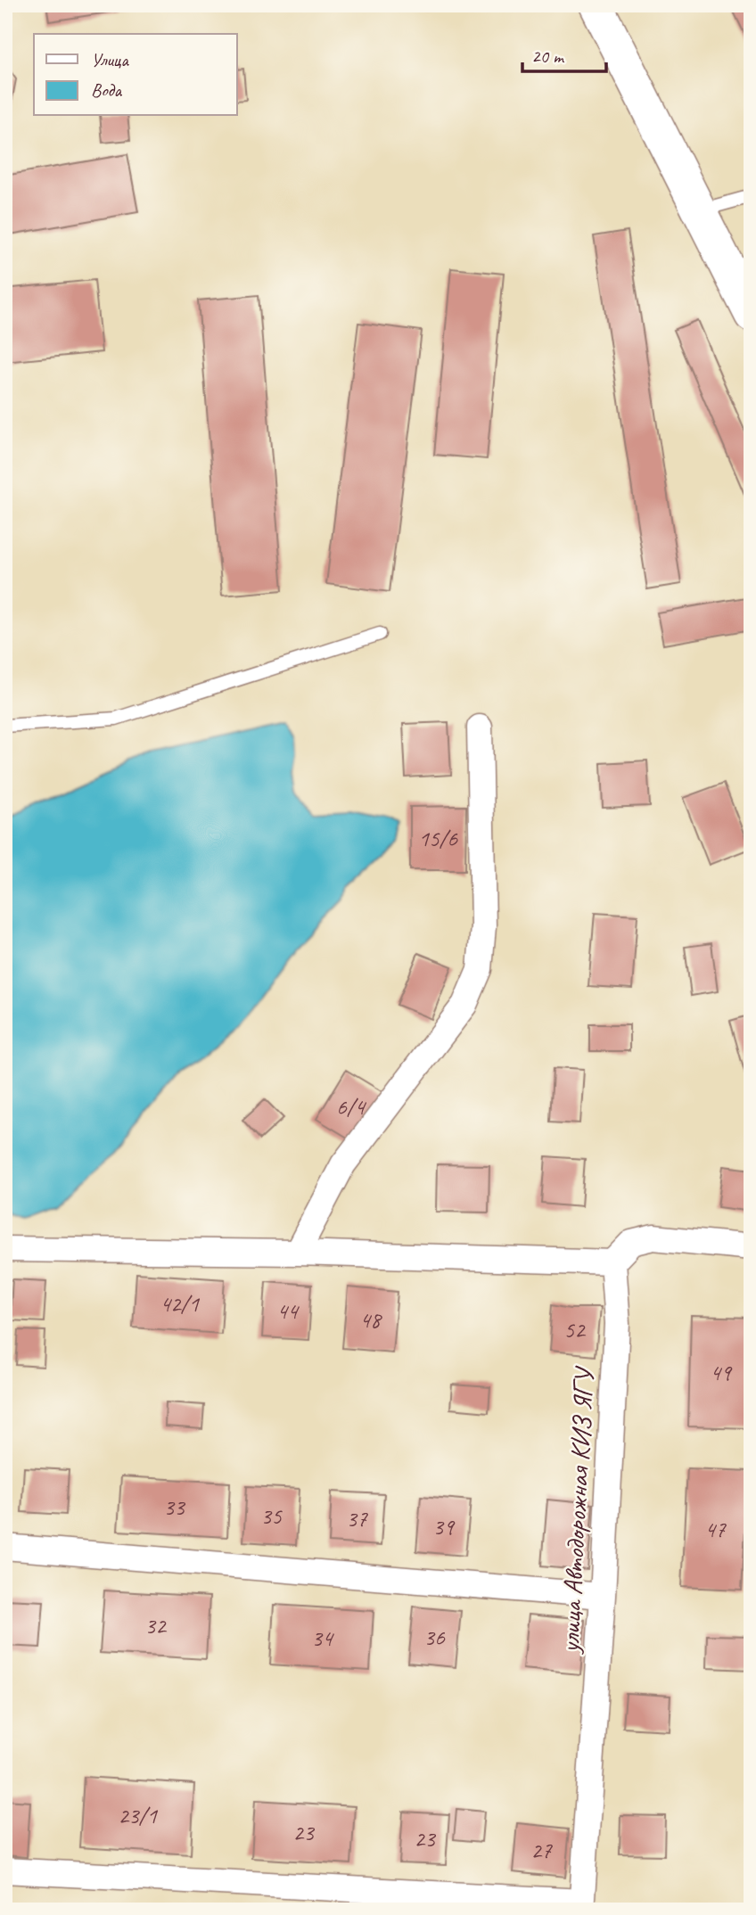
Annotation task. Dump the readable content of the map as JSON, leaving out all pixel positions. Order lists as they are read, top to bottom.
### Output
{
  "streets": {
    "street": ["улица Автодорожная КИЗ ЯГУ"]
  },
  "house_numbers": [
    "15/6",
    "6/4",
    "42/1",
    "44",
    "48",
    "52",
    "49",
    "33",
    "35",
    "37",
    "39",
    "47",
    "32",
    "36",
    "34",
    "23/1",
    "23",
    "23",
    "27"
  ],
  "legend": ["Улица", "Вода"],
  "scale_bar": "20 m"
}
